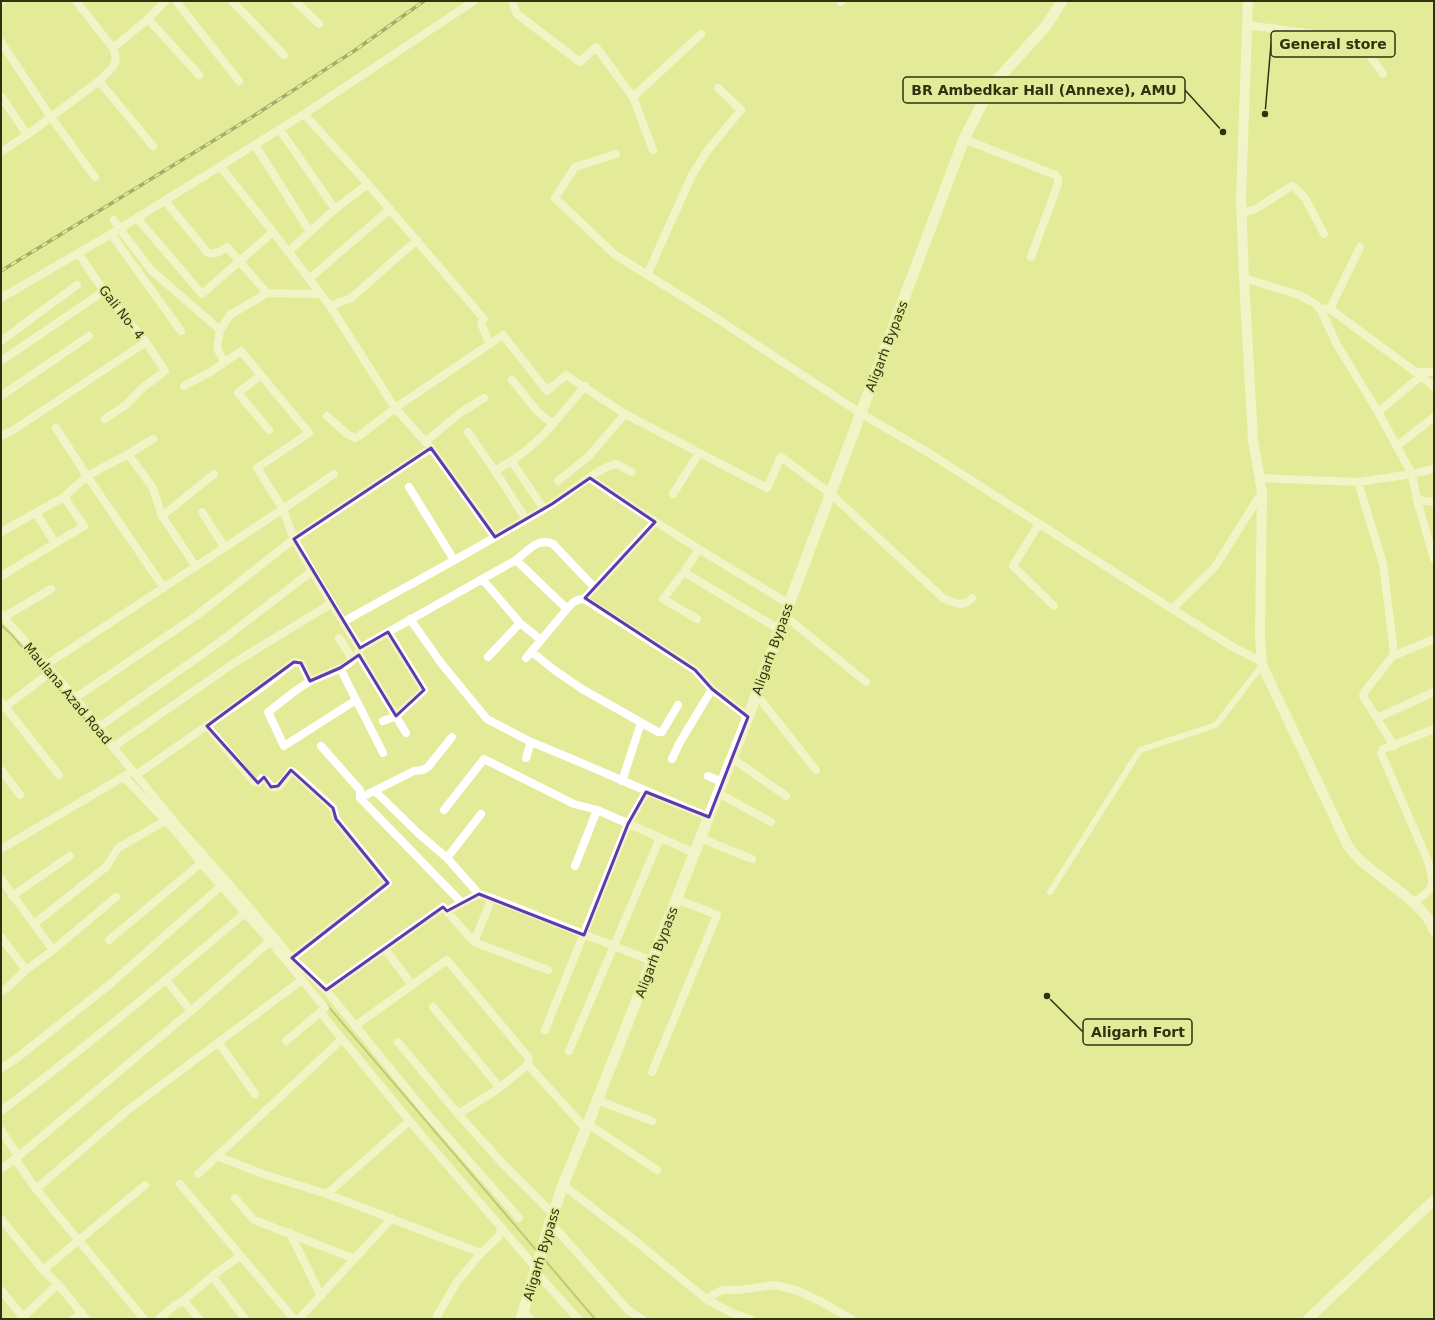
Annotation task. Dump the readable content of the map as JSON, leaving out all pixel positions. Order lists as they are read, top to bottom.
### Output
{
  "streets": {
    "main road": ["Aligarh Bypass"],
    "street": ["Gali No- 4", "Maulana Azad Road"]
  },
  "places": ["General store", "BR Ambedkar Hall (Annexe), AMU", "Aligarh Fort"]
}
